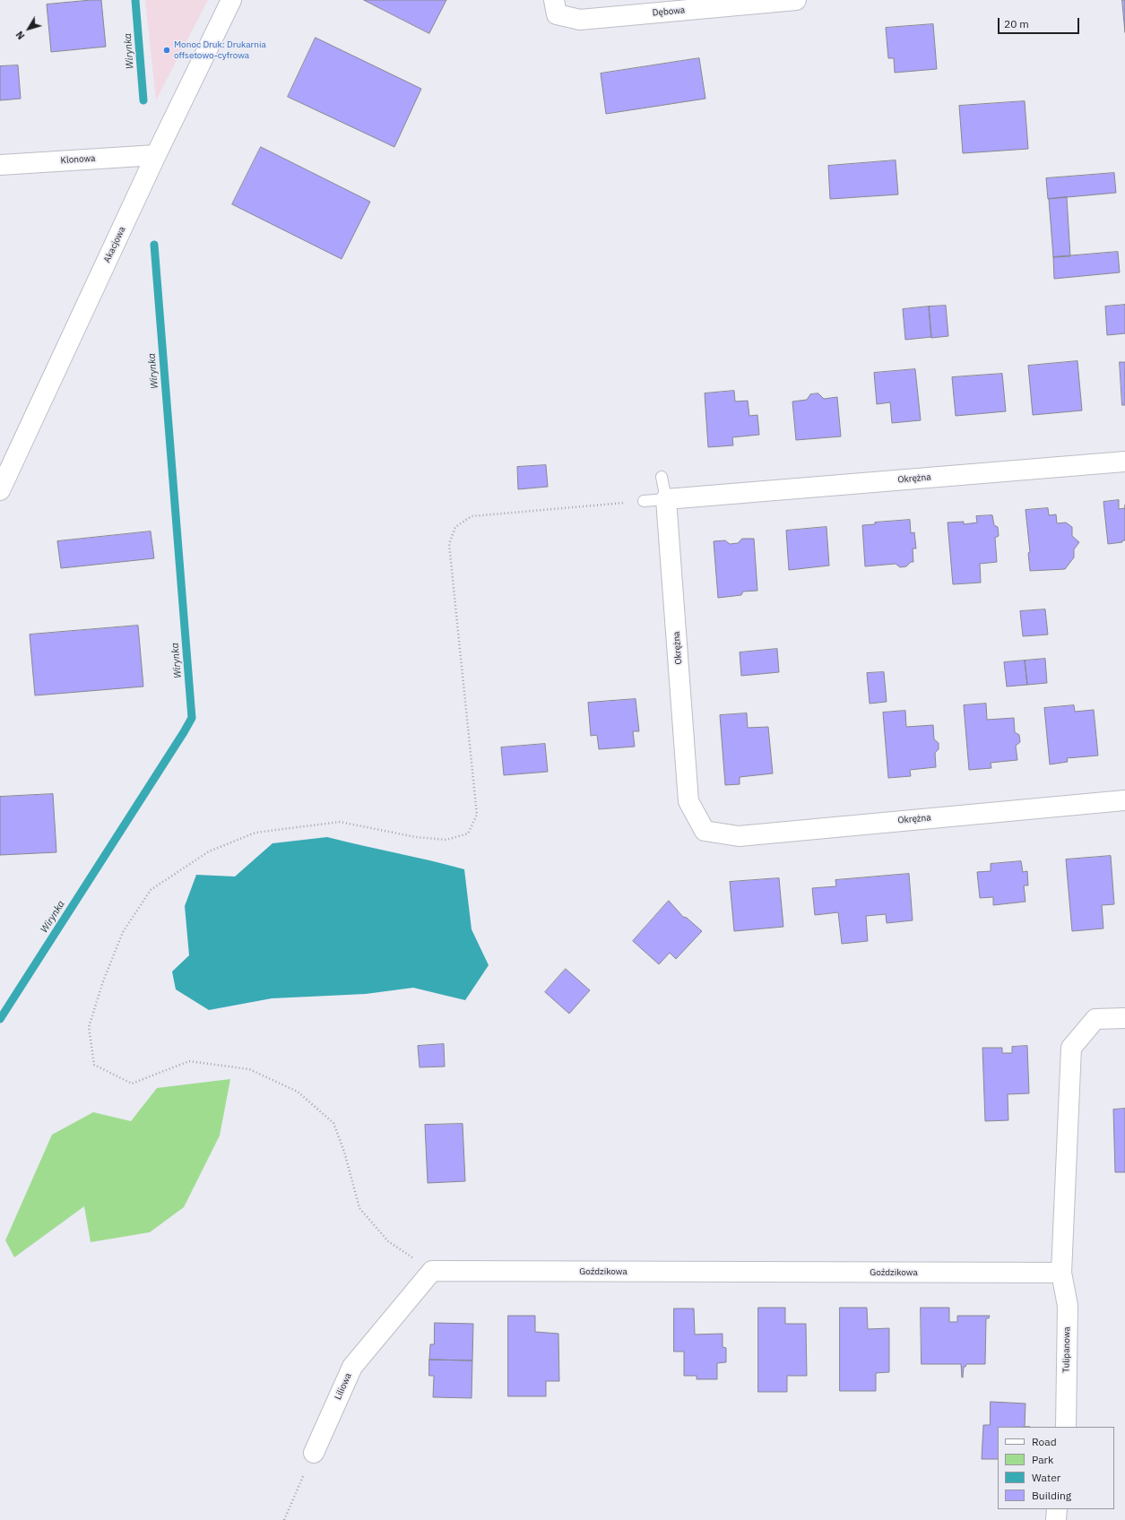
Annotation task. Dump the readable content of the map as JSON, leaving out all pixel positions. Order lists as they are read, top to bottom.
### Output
{
  "streets": {
    "street": [
      "Dębowa",
      "Klonowa",
      "Akacjowa",
      "Okrężna",
      "Goździkowa",
      "Tulipanowa",
      "Liliowa"
    ]
  },
  "crossings": [
    ["Klonowa", "Akacjowa"],
    ["Goździkowa", "Tulipanowa"],
    ["Goździkowa", "Liliowa"]
  ],
  "water": ["Wirynka"],
  "places": ["Monoc Druk: Drukarnia offsetowo-cyfrowa"],
  "legend": [
    "Road",
    "Park",
    "Water",
    "Building"
  ],
  "scale_bar": "20 m",
  "north": "bottom left"
}
